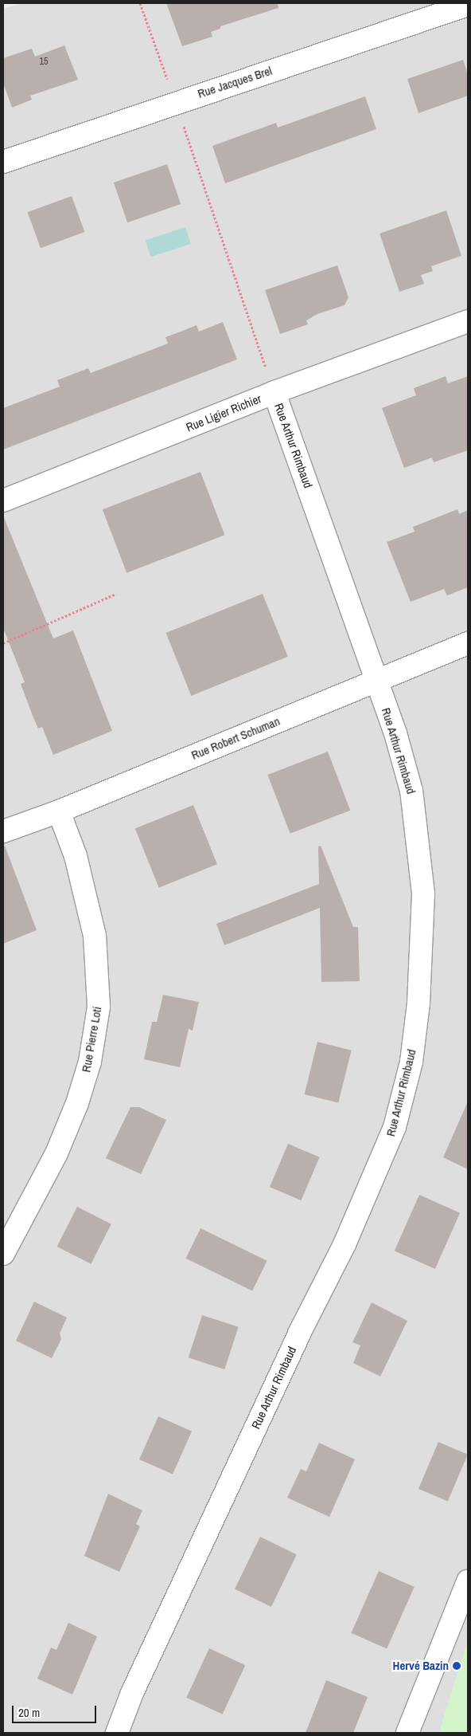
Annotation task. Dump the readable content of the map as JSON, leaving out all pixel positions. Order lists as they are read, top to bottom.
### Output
{
  "streets": {
    "street": [
      "Rue Jacques Brel",
      "Rue Ligier Richier",
      "Rue Arthur Rimbaud",
      "Rue Robert Schuman",
      "Rue Pierre Loti"
    ]
  },
  "crossings": [
    ["Rue Ligier Richier", "Rue Arthur Rimbaud"],
    ["Rue Arthur Rimbaud", "Rue Robert Schuman"],
    ["Rue Robert Schuman", "Rue Pierre Loti"]
  ],
  "places": ["Hervé Bazin"],
  "house_numbers": ["15"],
  "scale_bar": "20 m"
}
